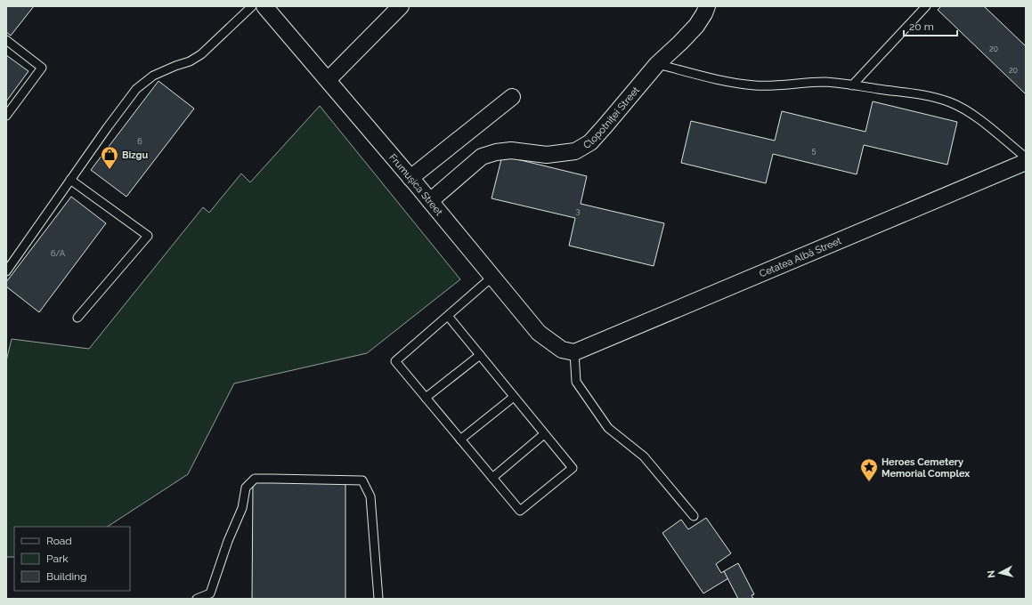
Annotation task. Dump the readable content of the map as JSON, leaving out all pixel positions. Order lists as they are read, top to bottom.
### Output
{
  "streets": {
    "street": ["Clopotniței Street", "Frumușica Street", "Cetatea Albă Street"]
  },
  "crossings": [
    ["Clopotniței Street", "Frumușica Street"],
    ["Frumușica Street", "Cetatea Albă Street"]
  ],
  "places": {
    "shop": ["Bizgu"],
    "place": ["Heroes Cemetery Memorial Complex"]
  },
  "house_numbers": [
    "20",
    "20",
    "6",
    "5",
    "3",
    "6/A"
  ],
  "legend": ["Road", "Park", "Building"],
  "scale_bar": "20 m",
  "north": "left"
}
